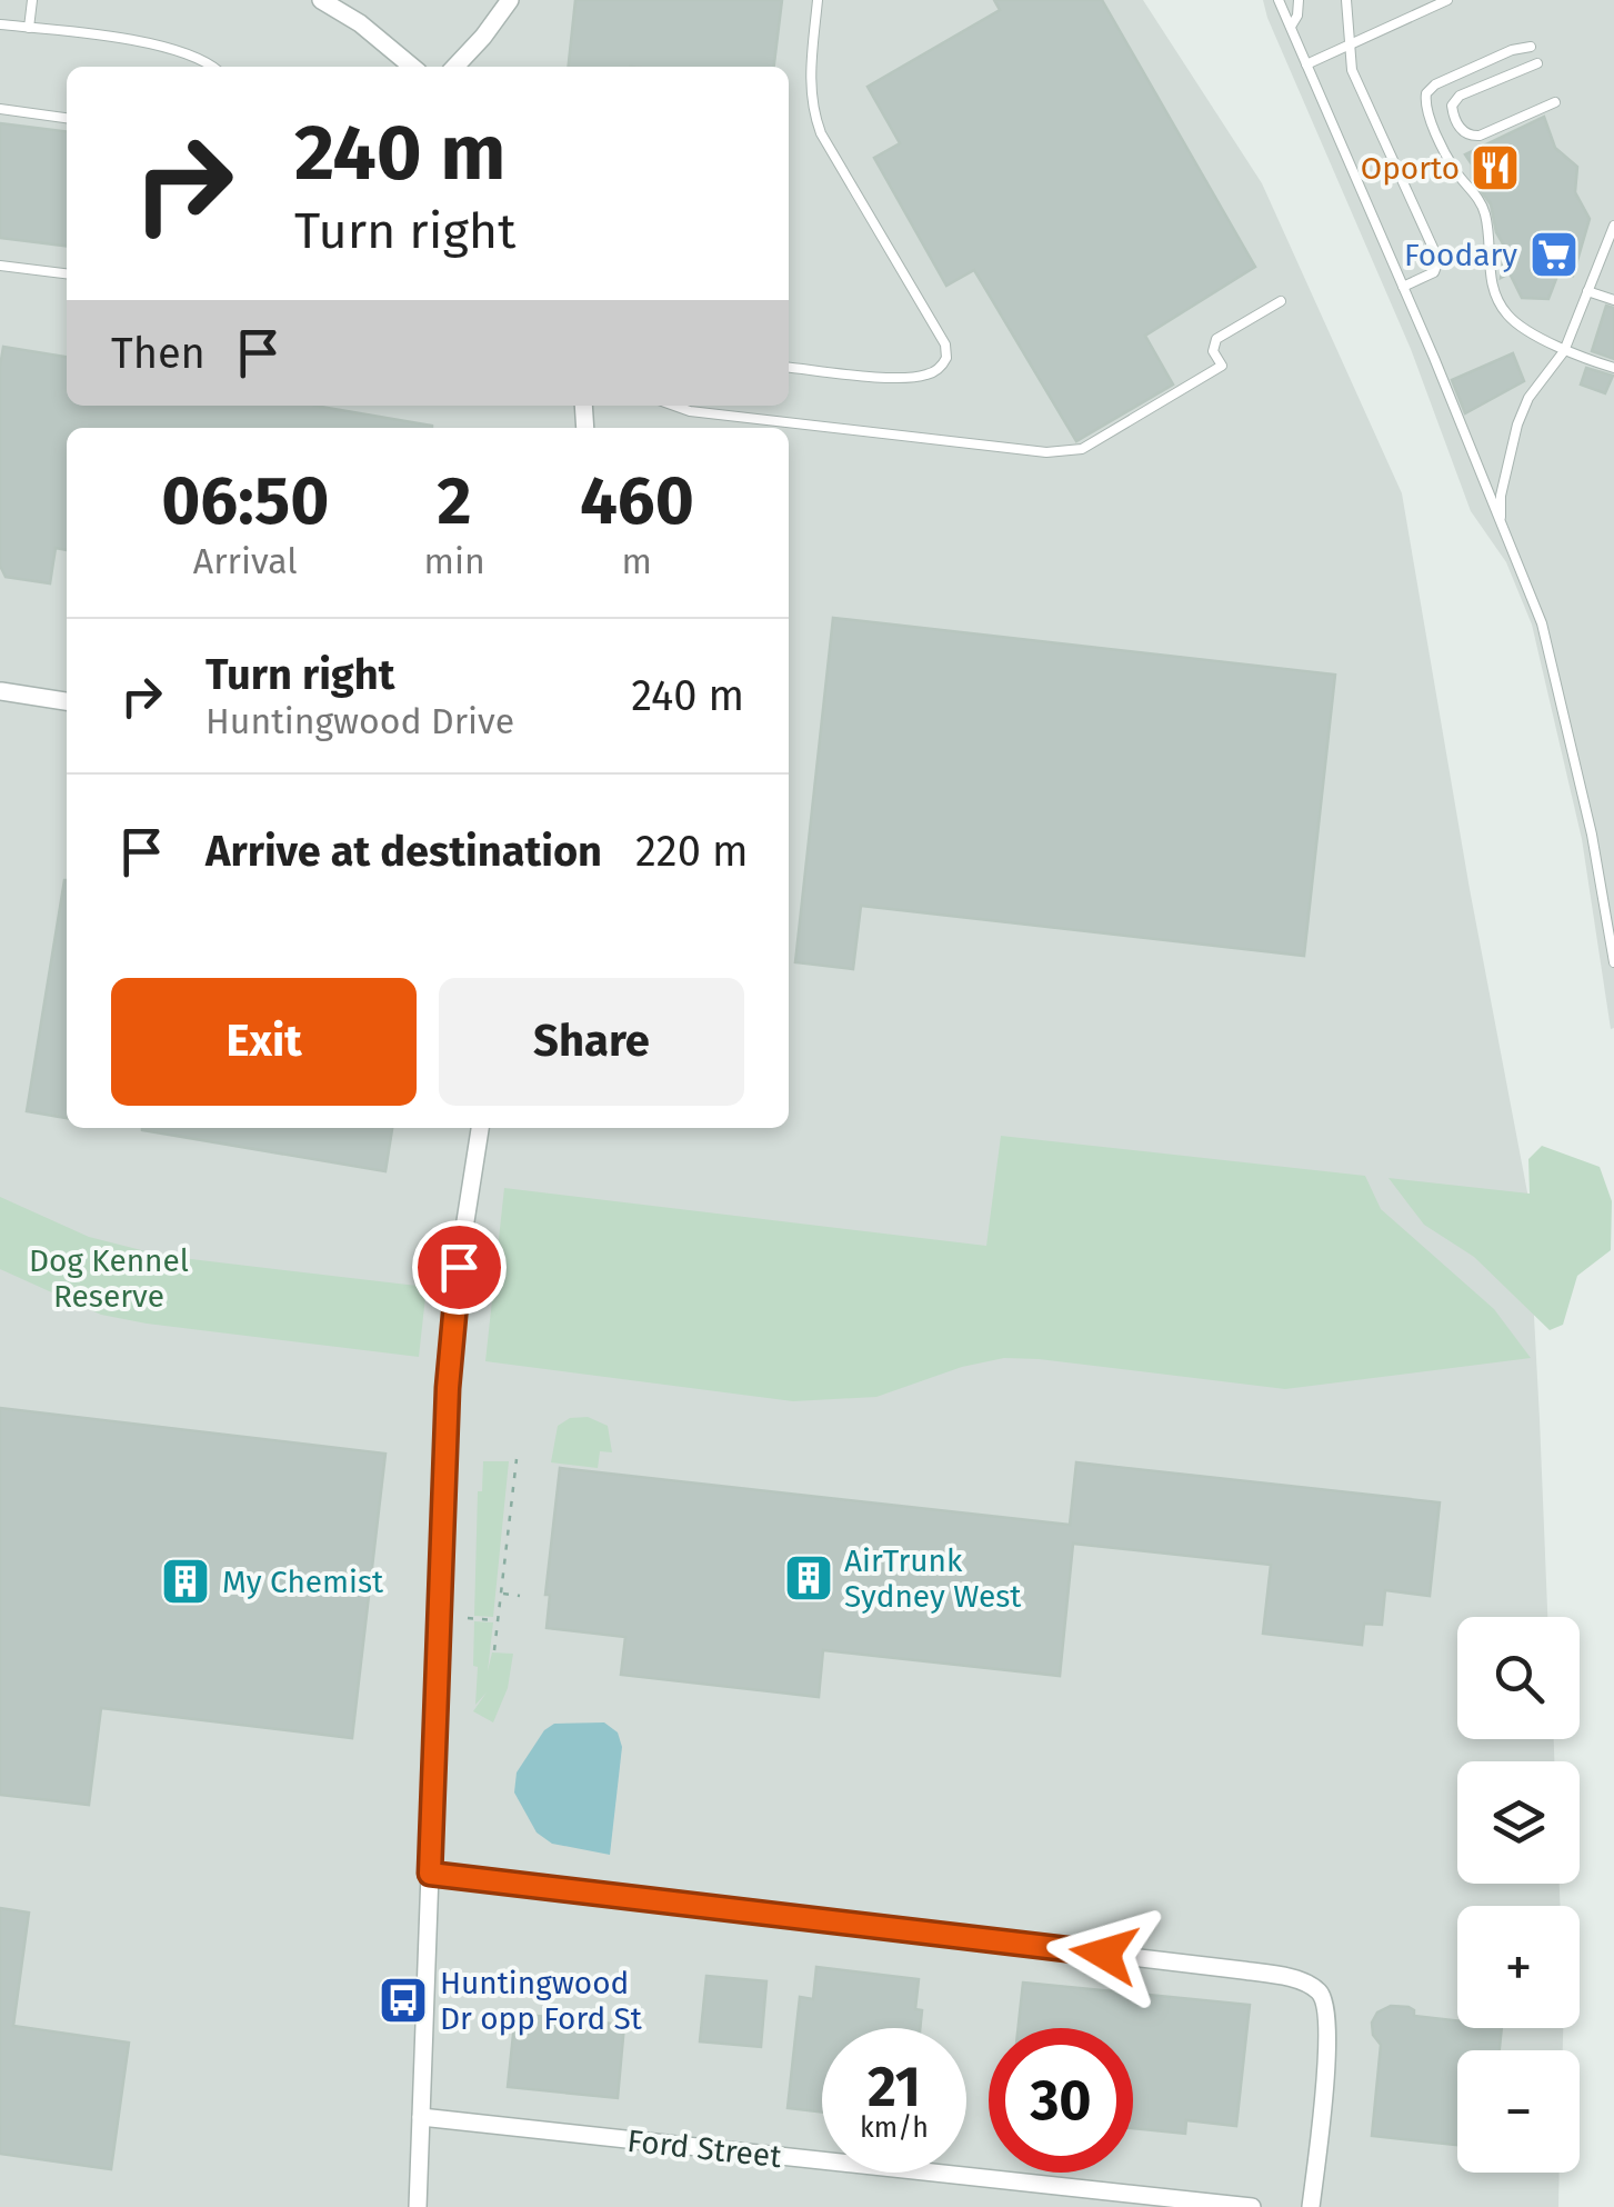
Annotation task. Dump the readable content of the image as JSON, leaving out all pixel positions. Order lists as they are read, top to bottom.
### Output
{
  "streets": {
    "street": ["Ford Street"]
  },
  "parks": ["Dog Kennel Reserve"],
  "places": {
    "restaurant": ["Oporto"],
    "supermarket": ["Foodary"],
    "building": ["AirTrunk Sydney West", "My Chemist"],
    "bus stop": ["Huntingwood Dr opp Ford St"]
  },
  "page": {
    "turn": ["240 m", "Turn right"],
    "then": "Then",
    "eta": [
      "06:50",
      "Arrival",
      "2",
      "min",
      "460",
      "m"
    ],
    "list": [
      {
        "name": "Turn right",
        "note": "Huntingwood Drive",
        "value": "240 m"
      },
      {
        "name": "Arrive at destination",
        "value": "220 m"
      }
    ],
    "buttons": ["Exit", "Share"],
    "map_buttons": ["+", "−"],
    "speed": "21 km/h",
    "limit": "30"
  }
}
